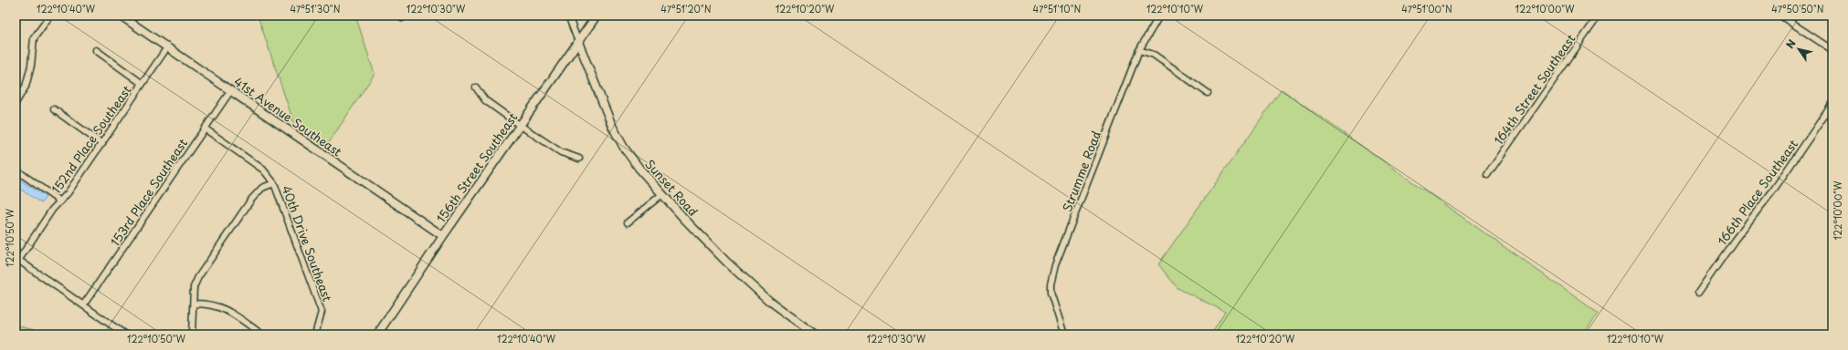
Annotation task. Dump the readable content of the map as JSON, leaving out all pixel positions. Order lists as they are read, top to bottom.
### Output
{
  "streets": {
    "street": [
      "164th Street Southeast",
      "41st Avenue Southeast",
      "152nd Place Southeast",
      "156th Street Southeast",
      "Strumme Road",
      "Sunset Road",
      "153rd Place Southeast",
      "166th Place Southeast",
      "40th Drive Southeast"
    ]
  },
  "crossings": [
    ["41st Avenue Southeast", "152nd Place Southeast"],
    ["41st Avenue Southeast", "156th Street Southeast"],
    ["41st Avenue Southeast", "153rd Place Southeast"],
    ["156th Street Southeast", "Sunset Road"],
    ["153rd Place Southeast", "40th Drive Southeast"]
  ],
  "north": "top left",
  "coordinates": [
    "122°10'40\"W",
    "47°51'30\"N",
    "122°10'30\"W",
    "47°51'20\"N",
    "122°10'20\"W",
    "47°51'10\"N",
    "122°10'10\"W",
    "47°51'00\"N",
    "122°10'00\"W",
    "47°50'50\"N",
    "122°10'50\"W"
  ]
}
